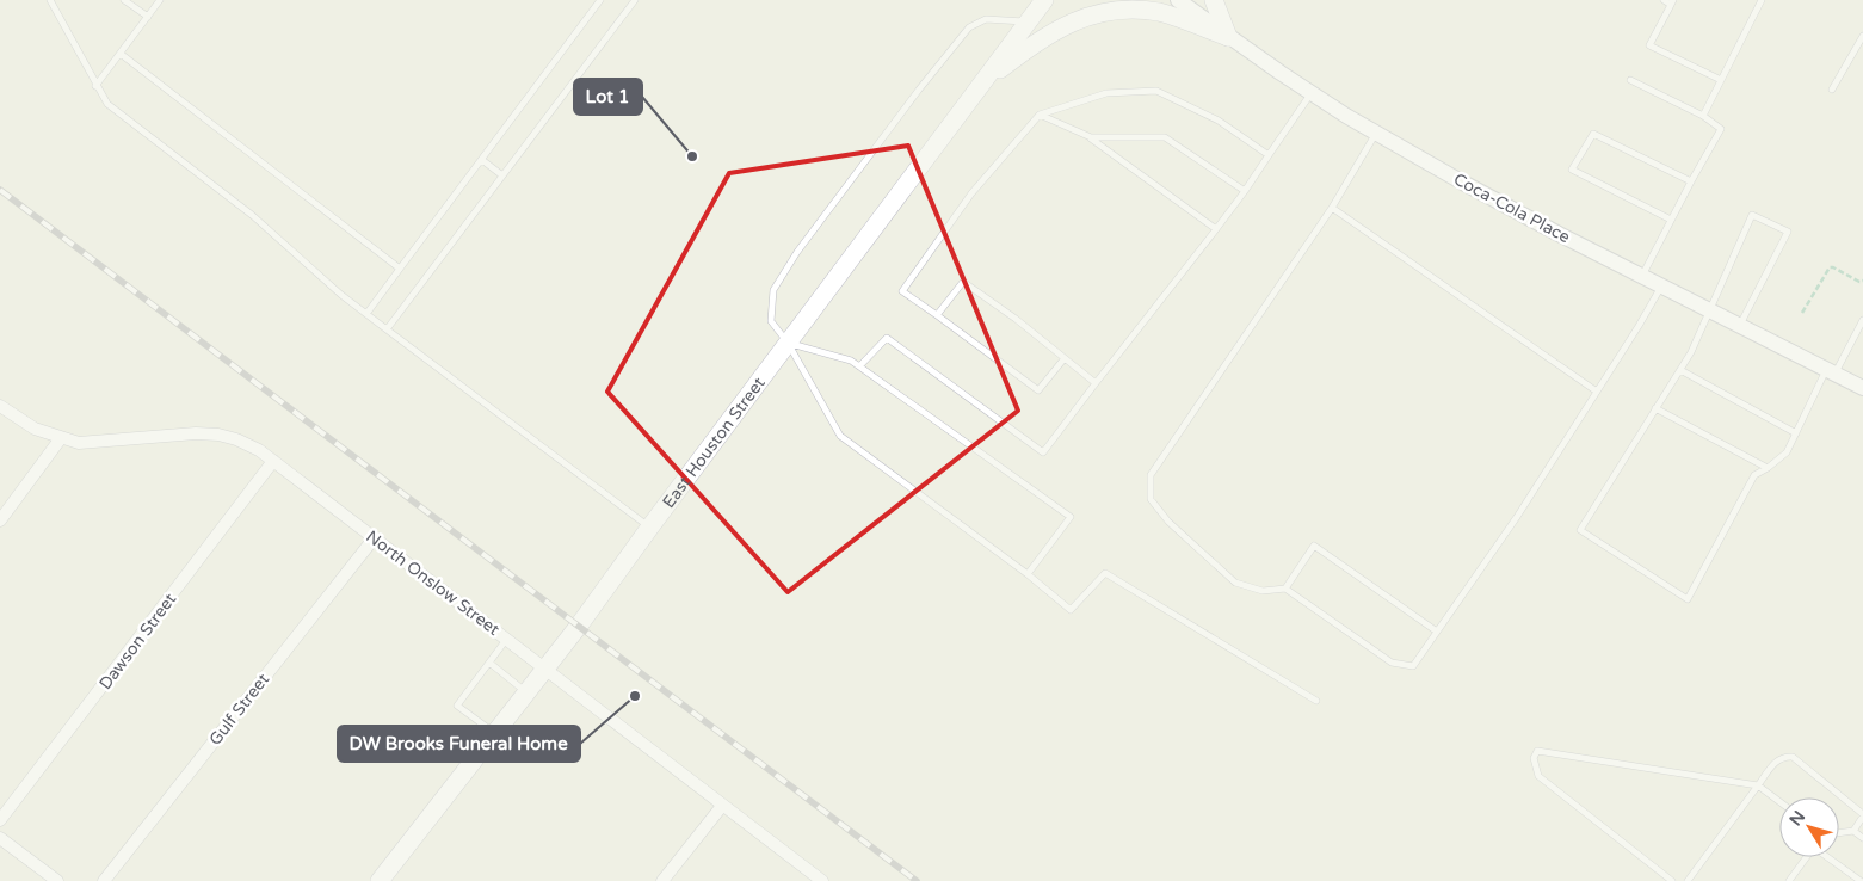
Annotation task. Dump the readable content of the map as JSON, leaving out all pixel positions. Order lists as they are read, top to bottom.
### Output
{
  "streets": {
    "main road": ["East Houston Street"],
    "street": [
      "Coca-Cola Place",
      "North Onslow Street",
      "Dawson Street",
      "Gulf Street"
    ]
  },
  "crossings": [
    ["East Houston Street", "North Onslow Street"],
    ["North Onslow Street", "Dawson Street"],
    ["North Onslow Street", "Gulf Street"]
  ],
  "places": ["Lot 1", "DW Brooks Funeral Home"],
  "north": "top left"
}
